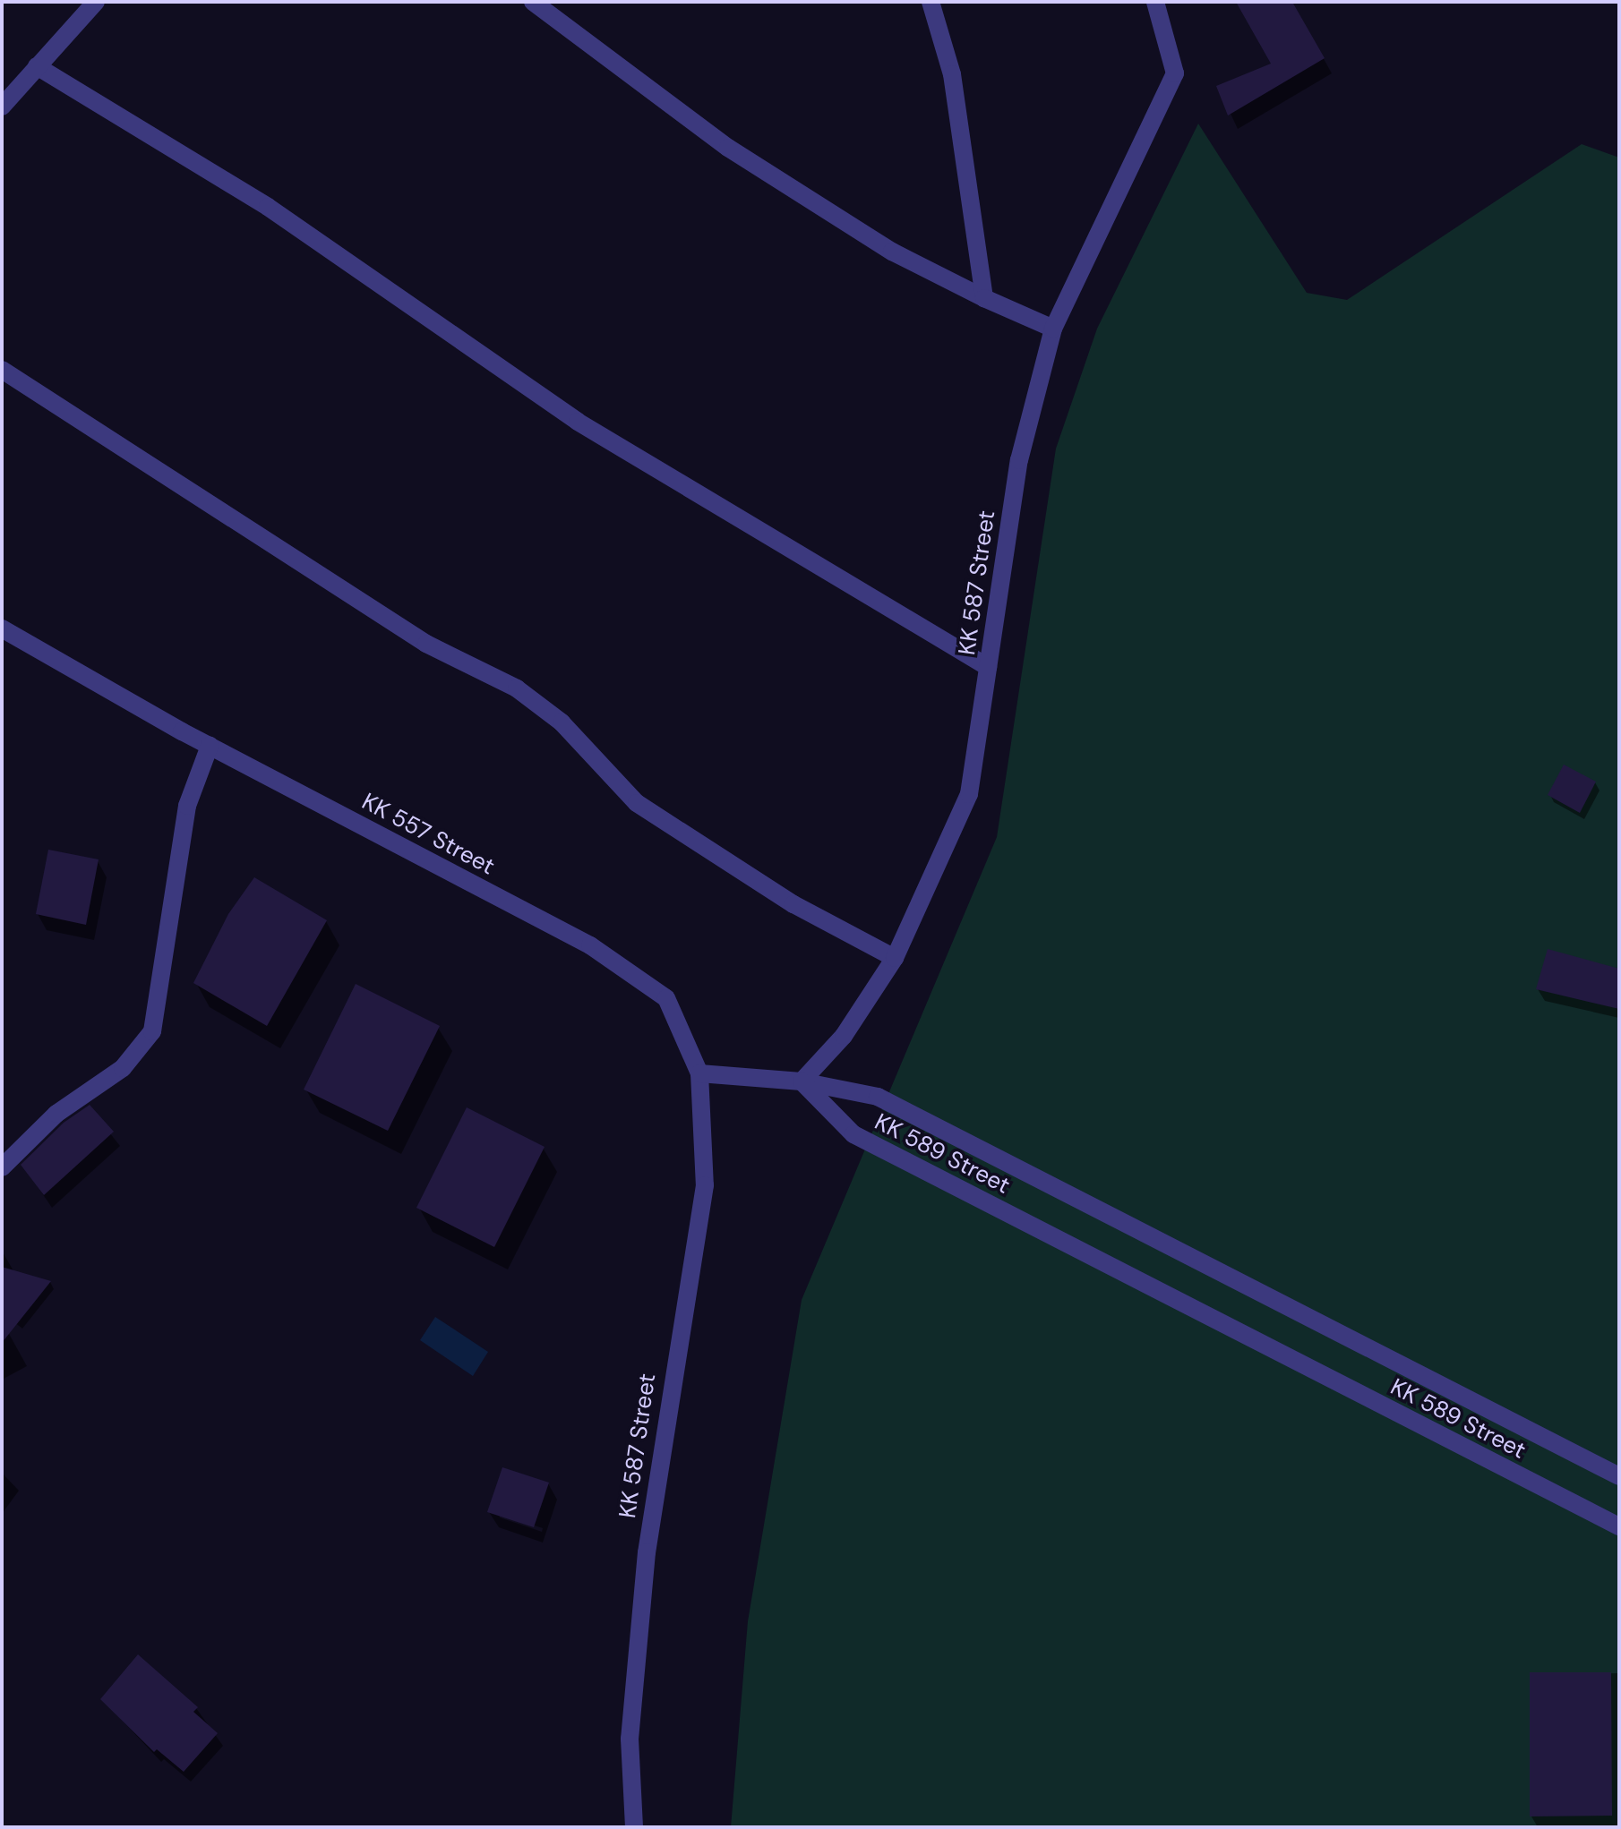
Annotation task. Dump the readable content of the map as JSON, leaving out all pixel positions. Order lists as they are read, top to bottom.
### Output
{
  "streets": {
    "street": ["KK 587 Street", "KK 557 Street", "KK 589 Street"]
  },
  "crossings": [
    ["KK 587 Street", "KK 557 Street"],
    ["KK 587 Street", "KK 589 Street"]
  ]
}
